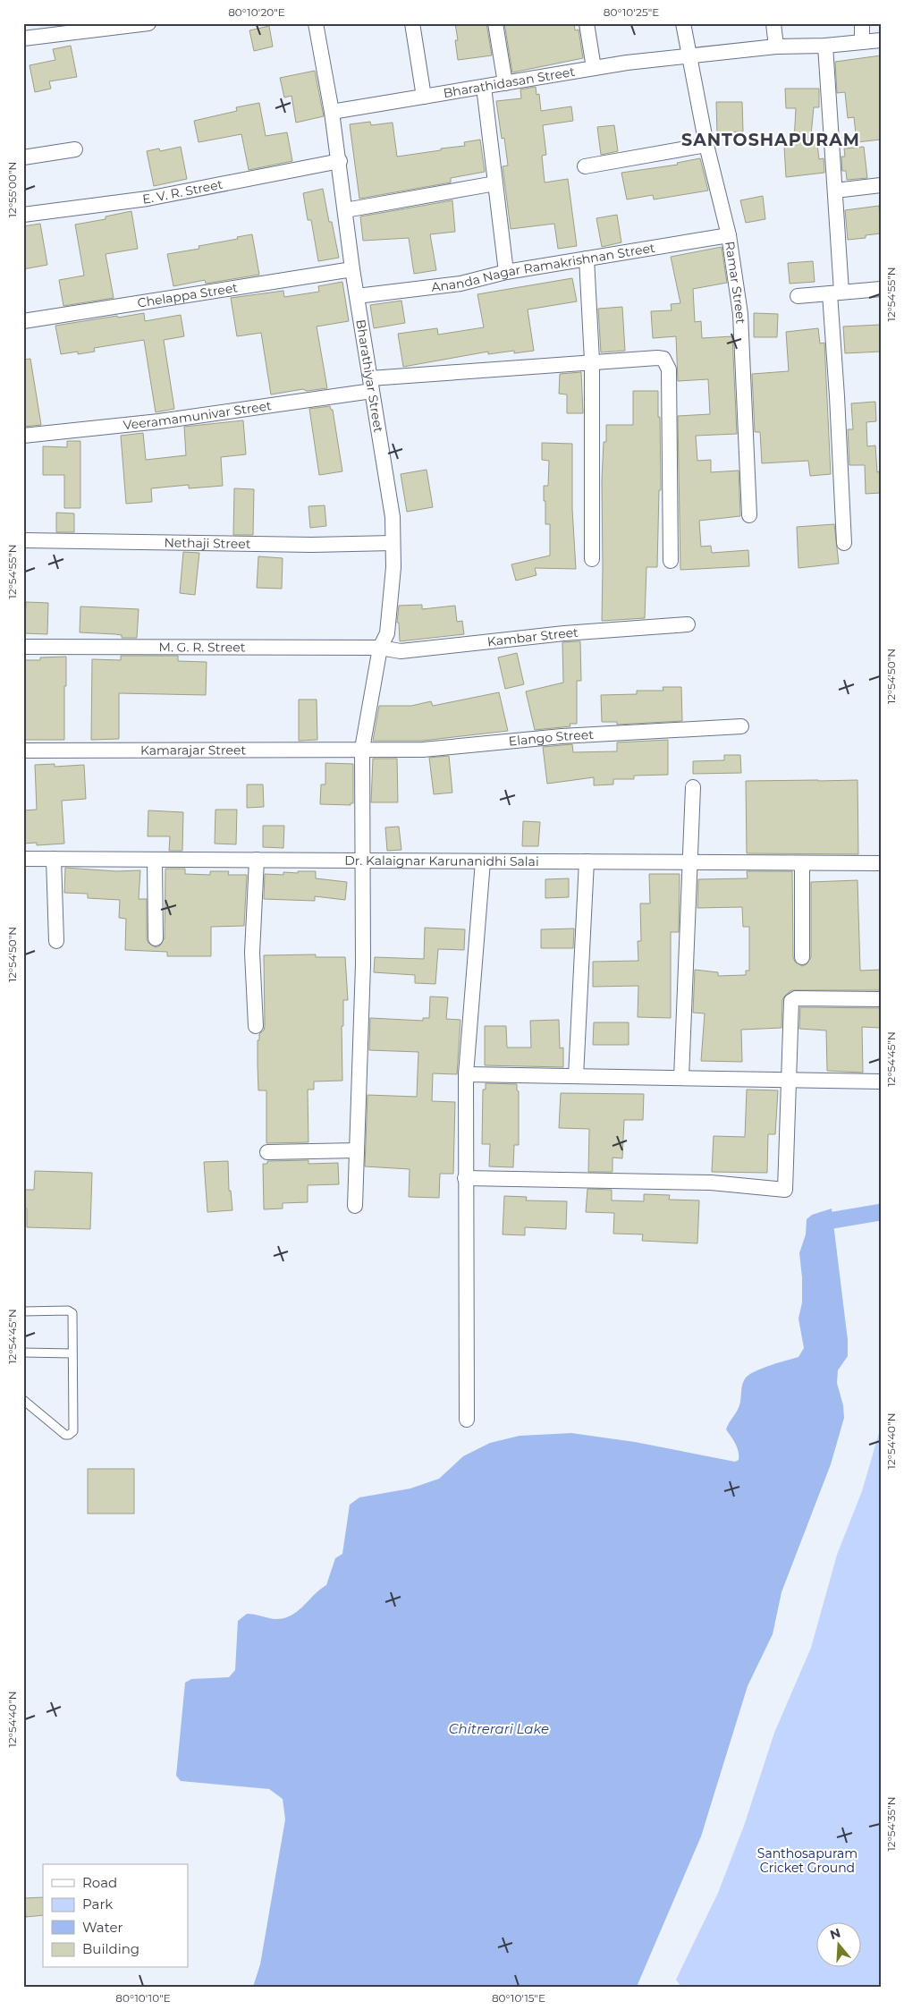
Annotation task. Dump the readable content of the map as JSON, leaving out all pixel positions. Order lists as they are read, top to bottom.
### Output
{
  "streets": {
    "street": [
      "Bharathidasan Street",
      "E. V. R. Street",
      "Ananda Nagar Ramakrishnan Street",
      "Ramar Street",
      "Chelappa Street",
      "Bharathiyar Street",
      "Veeramamunivar Street",
      "Nethaji Street",
      "Kambar Street",
      "M. G. R. Street",
      "Elango Street",
      "Kamarajar Street",
      "Dr. Kalaignar Karunanidhi Salai"
    ]
  },
  "crossings": [
    ["Bharathidasan Street", "Ramar Street"],
    ["Bharathidasan Street", "Bharathiyar Street"],
    ["E. V. R. Street", "Bharathiyar Street"],
    ["Ananda Nagar Ramakrishnan Street", "Ramar Street"],
    ["Ananda Nagar Ramakrishnan Street", "Bharathiyar Street"],
    ["Chelappa Street", "Bharathiyar Street"],
    ["Bharathiyar Street", "Veeramamunivar Street"],
    ["Bharathiyar Street", "Nethaji Street"],
    ["Bharathiyar Street", "Kambar Street"],
    ["Bharathiyar Street", "M. G. R. Street"],
    ["Bharathiyar Street", "Elango Street"],
    ["Bharathiyar Street", "Kamarajar Street"],
    ["Bharathiyar Street", "Dr. Kalaignar Karunanidhi Salai"],
    ["Kambar Street", "M. G. R. Street"],
    ["Elango Street", "Kamarajar Street"]
  ],
  "districts": ["SANTOSHAPURAM"],
  "water": ["Chitrerari Lake"],
  "parks": ["Santhosapuram Cricket Ground"],
  "legend": [
    "Road",
    "Park",
    "Water",
    "Building"
  ],
  "north": "top",
  "coordinates": [
    "80°10'20\"E",
    "80°10'25\"E",
    "12°55'00\"N",
    "12°54'55\"N",
    "12°54'50\"N",
    "12°54'45\"N",
    "12°54'40\"N",
    "12°54'35\"N",
    "80°10'10\"E",
    "80°10'15\"E"
  ]
}
